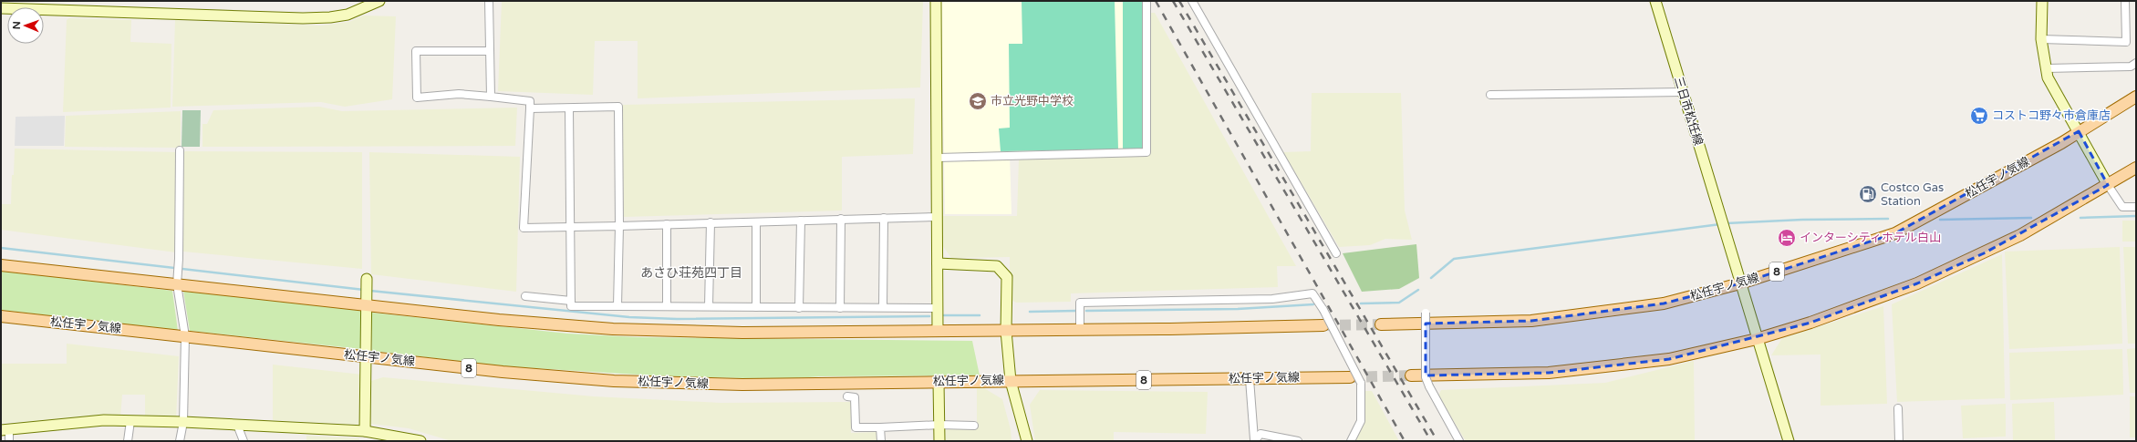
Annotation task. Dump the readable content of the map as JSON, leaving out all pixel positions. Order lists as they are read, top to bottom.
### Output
{
  "streets": {
    "main road": ["松任宇ノ気線", "8"],
    "street": ["三日市松任線"]
  },
  "crossings": [
    ["三日市松任線", "松任宇ノ気線"]
  ],
  "districts": ["あさひ荘苑四丁目"],
  "places": {
    "school or university": ["市立光野中学校"],
    "supermarket": ["コストコ野々市倉庫店"],
    "fuel station": ["Costco Gas Station"],
    "hotel": ["インターシティホテル白山"]
  },
  "north": "left"
}
